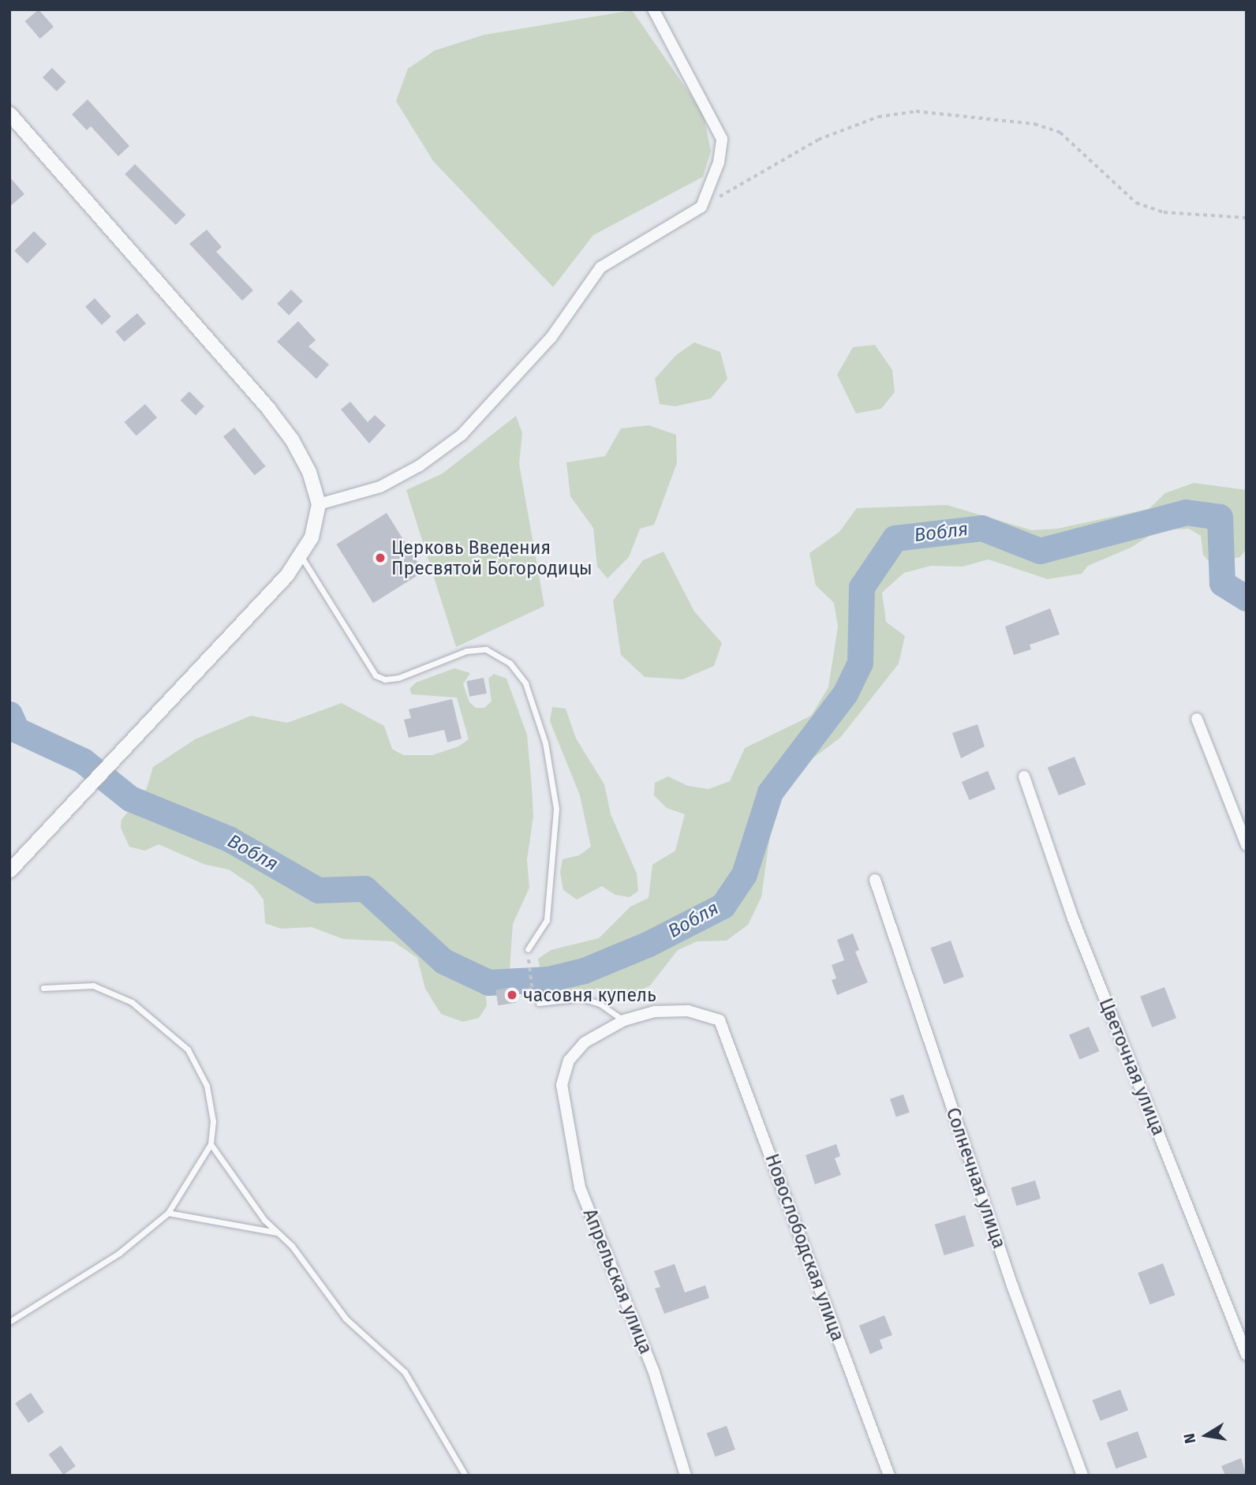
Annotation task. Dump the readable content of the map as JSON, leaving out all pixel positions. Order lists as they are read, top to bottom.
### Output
{
  "streets": {
    "street": [
      "Цветочная улица",
      "Солнечная улица",
      "Новослободская улица",
      "Апрельская улица"
    ]
  },
  "crossings": [
    ["Новослободская улица", "Апрельская улица"]
  ],
  "water": ["Вобля"],
  "places": ["Церковь Введения Пресвятой Богородицы", "часовня купель"],
  "north": "left"
}
